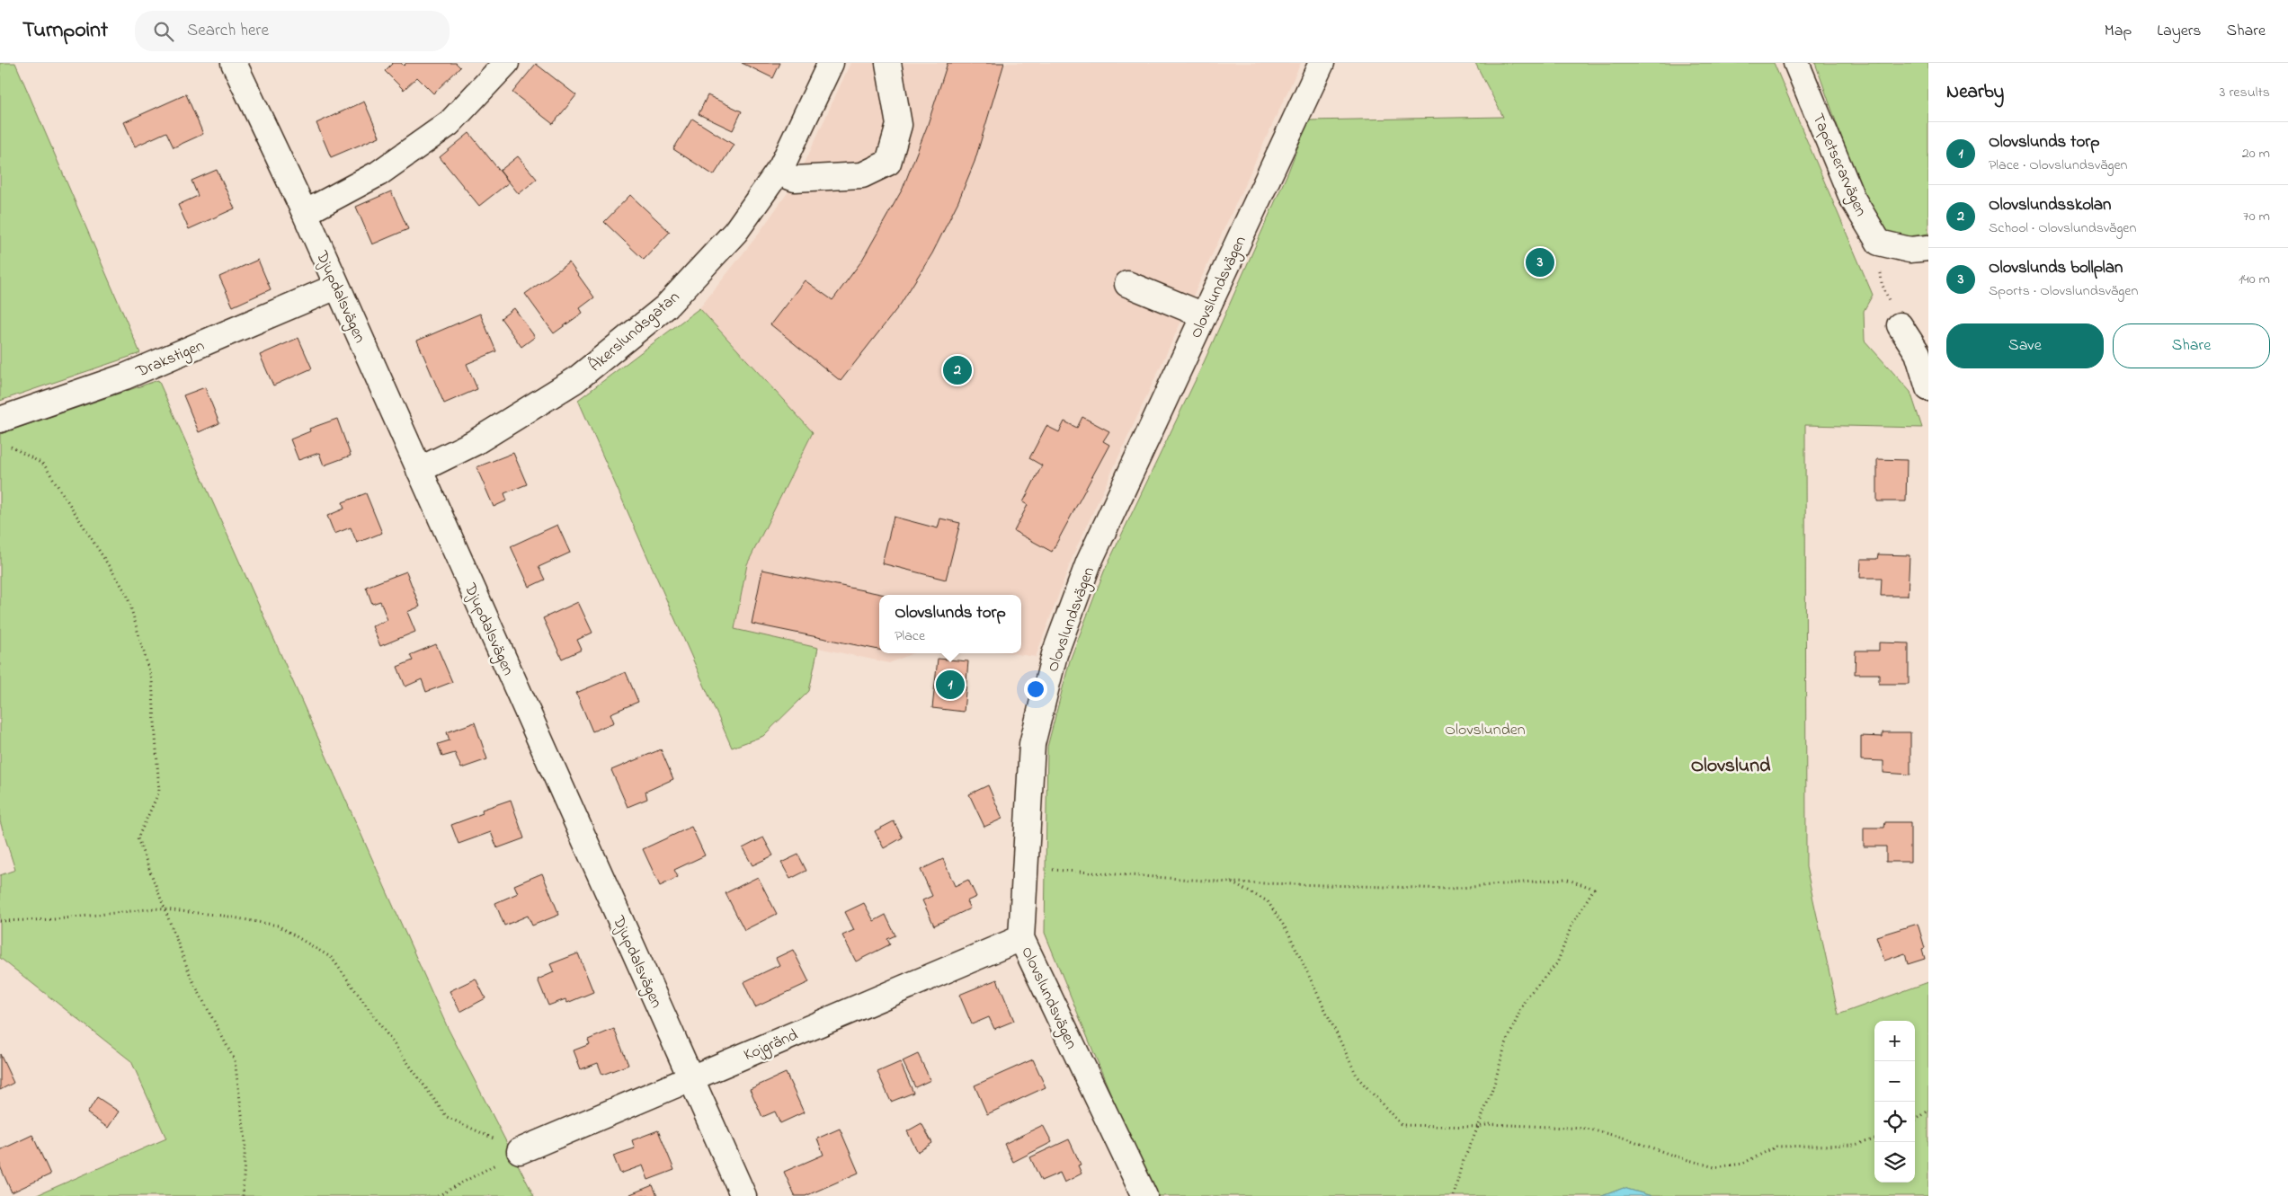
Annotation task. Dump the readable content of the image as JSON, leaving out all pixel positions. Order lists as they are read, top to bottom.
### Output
{
  "streets": {
    "street": [
      "Tapetserarvägen",
      "Olovslundsvägen",
      "Djupdalsvägen",
      "Åkerslundsgatan",
      "Drakstigen",
      "Kojgränd"
    ]
  },
  "crossings": [
    ["Olovslundsvägen", "Kojgränd"],
    ["Djupdalsvägen", "Åkerslundsgatan"],
    ["Djupdalsvägen", "Drakstigen"],
    ["Djupdalsvägen", "Kojgränd"]
  ],
  "districts": ["Olovslund"],
  "parks": ["Olovslunden"],
  "page": {
    "header": "Turnpoint",
    "search": "Search here",
    "nav": ["Map", "Layers", "Share"],
    "heading": ["Nearby", "3 results"],
    "list": [
      {
        "mark": "1",
        "name": "Olovslunds torp",
        "note": "Place · Olovslundsvägen",
        "value": "20 m"
      },
      {
        "mark": "2",
        "name": "Olovslundsskolan",
        "note": "School · Olovslundsvägen",
        "value": "70 m"
      },
      {
        "mark": "3",
        "name": "Olovslunds bollplan",
        "note": "Sports · Olovslundsvägen",
        "value": "140 m"
      }
    ],
    "pins": ["3", "2", "1"],
    "buttons": ["Save", "Share"],
    "popup": ["Olovslunds torp", "Place"],
    "map_buttons": ["+", "−"]
  }
}
